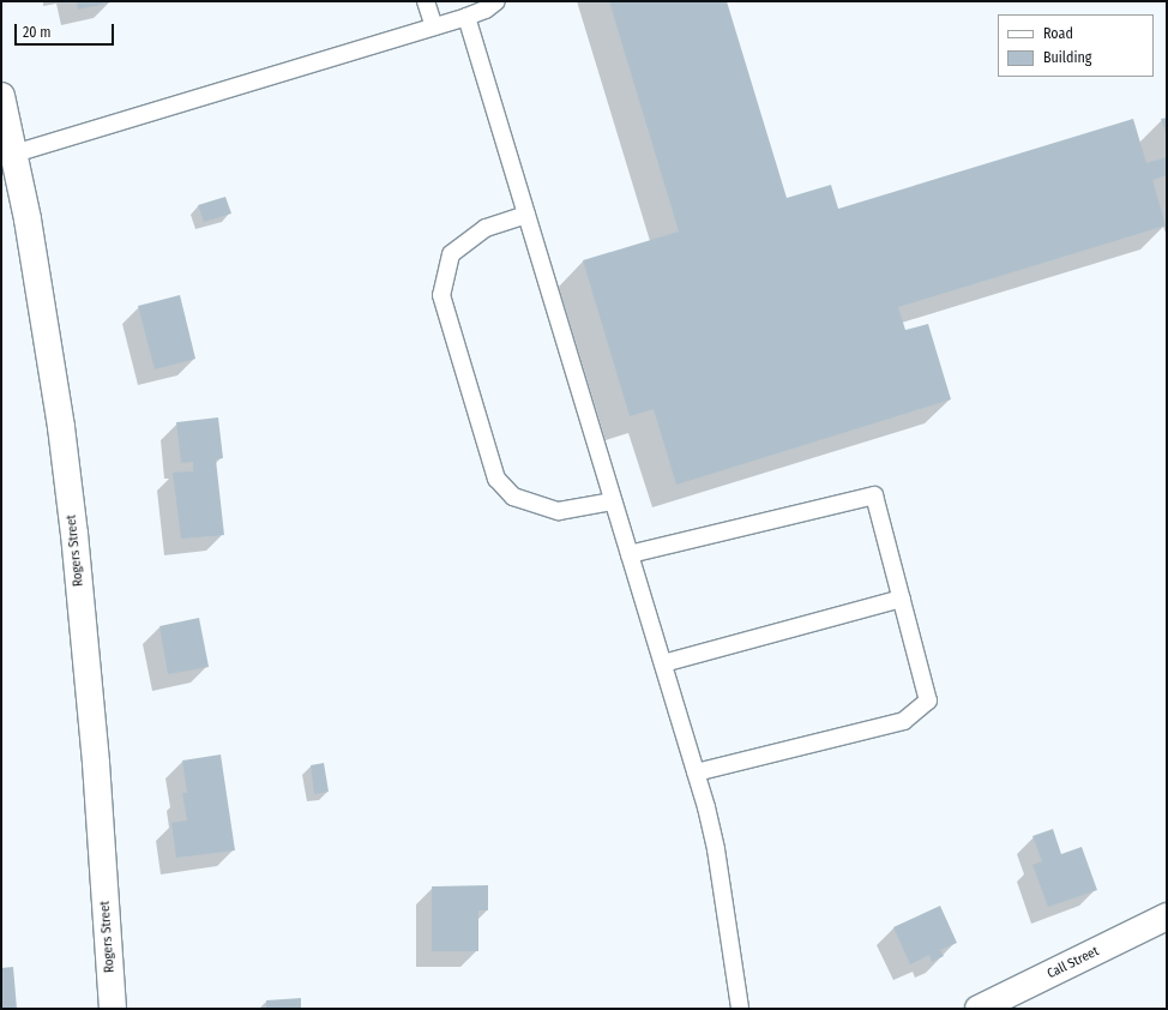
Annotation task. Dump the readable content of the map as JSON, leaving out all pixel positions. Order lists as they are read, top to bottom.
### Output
{
  "streets": {
    "main road": ["Rogers Street", "Call Street"]
  },
  "legend": ["Road", "Building"],
  "scale_bar": "20 m"
}
